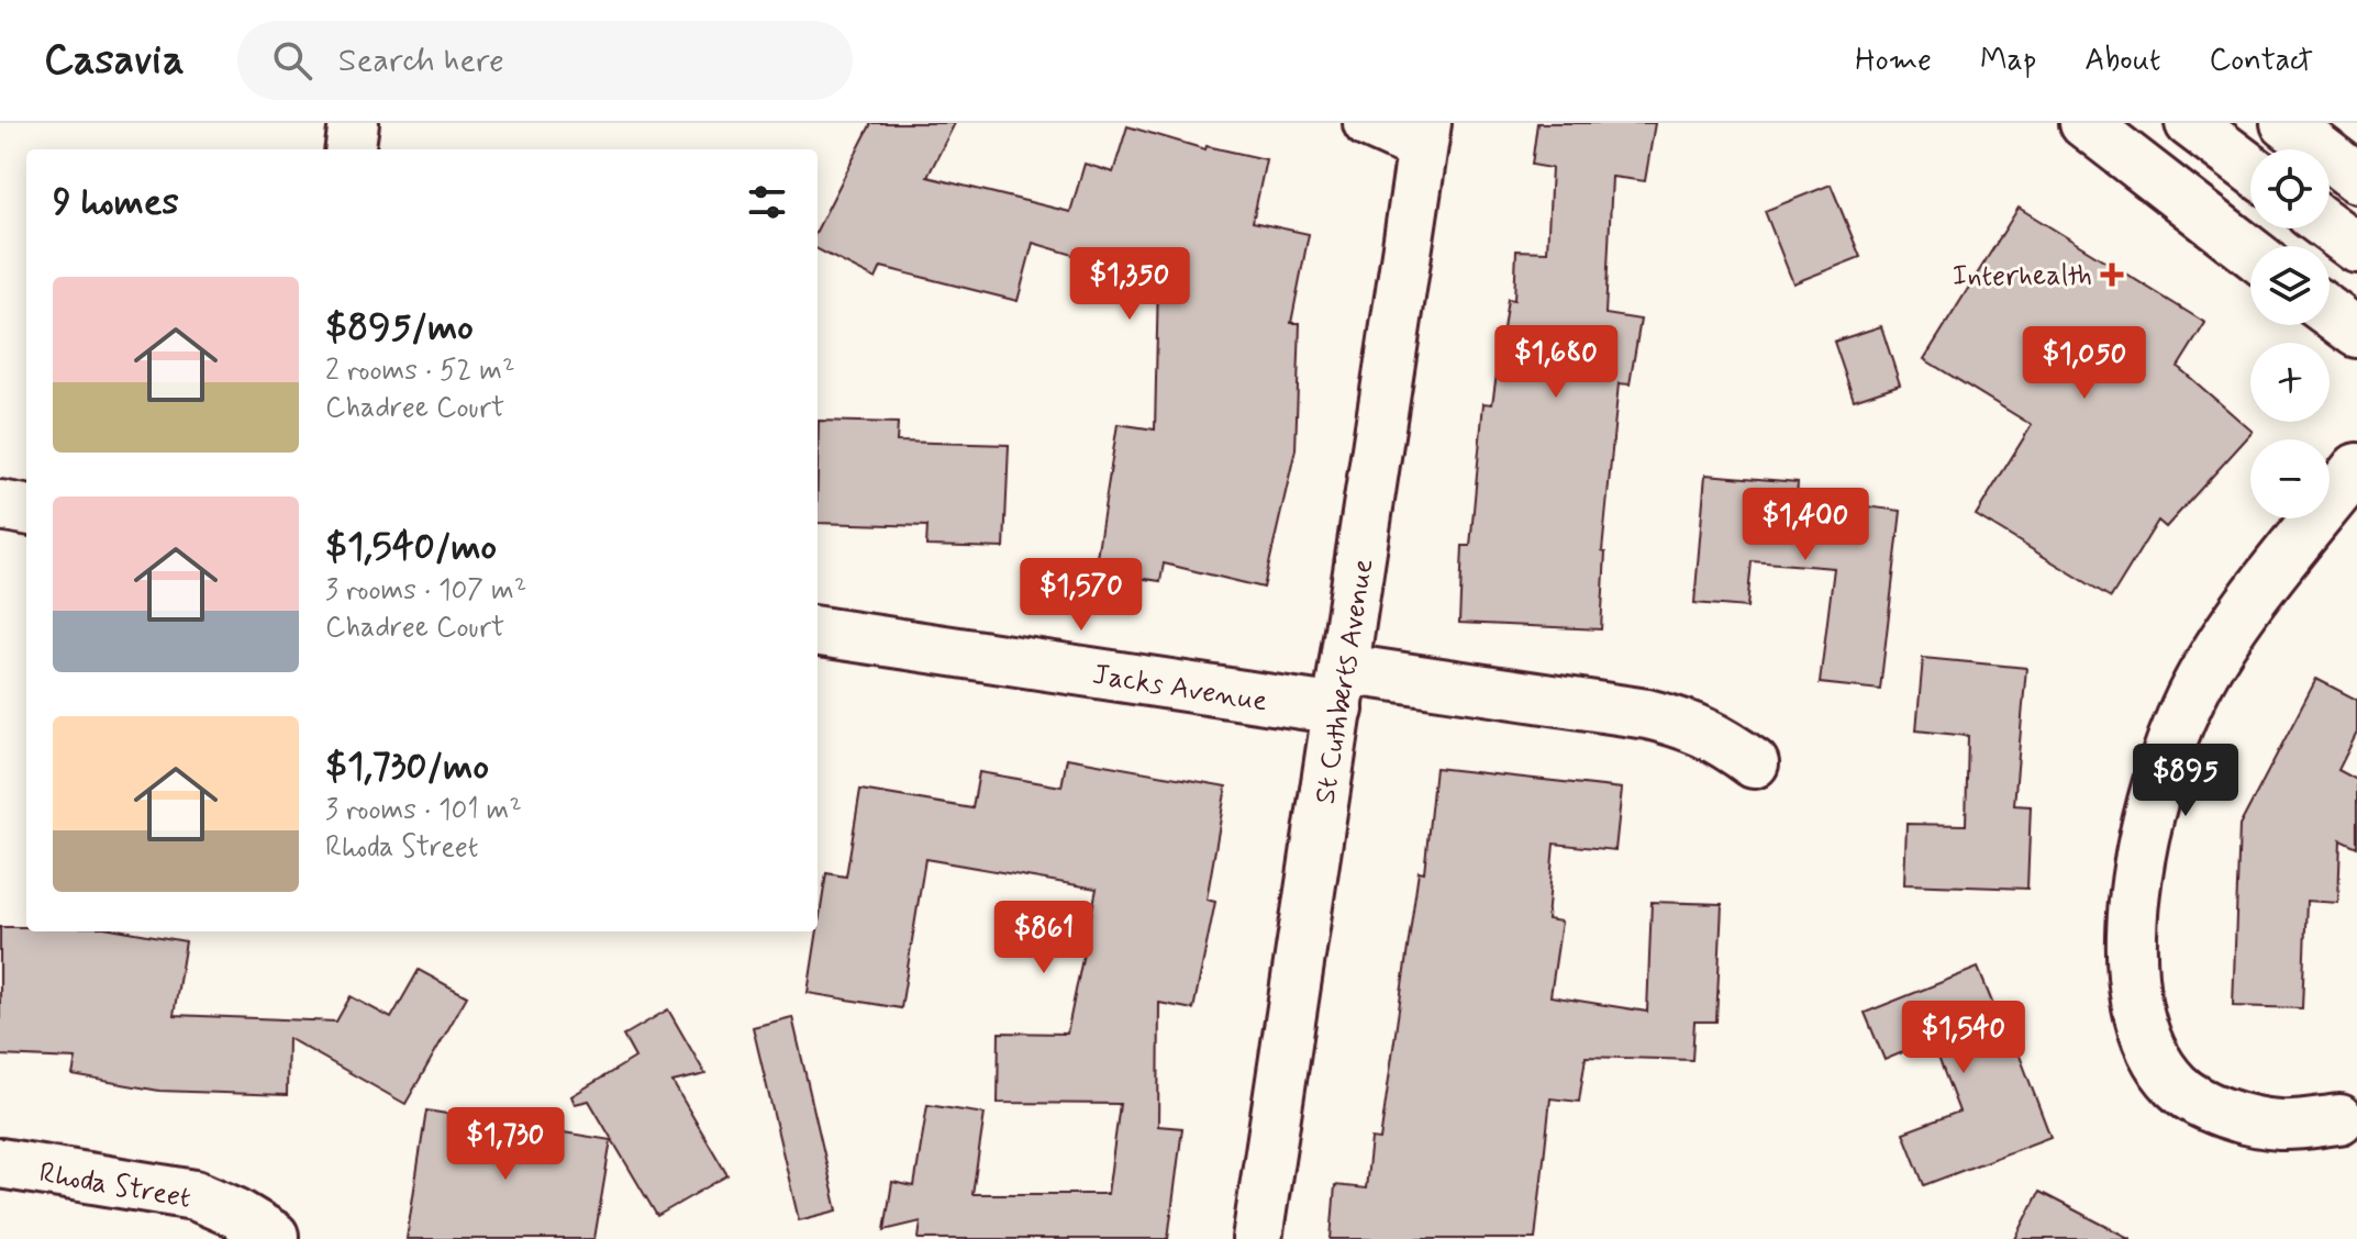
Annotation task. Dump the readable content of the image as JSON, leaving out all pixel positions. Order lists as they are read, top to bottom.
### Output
{
  "streets": {
    "street": ["St Cuthberts Avenue", "Jacks Avenue", "Rhoda Street"]
  },
  "crossings": [
    ["St Cuthberts Avenue", "Jacks Avenue"]
  ],
  "places": {
    "health": ["Interhealth"]
  },
  "page": {
    "header": "Casavia",
    "search": "Search here",
    "nav": [
      "Home",
      "Map",
      "About",
      "Contact"
    ],
    "map_buttons": ["+", "−"],
    "heading": "9 homes",
    "price": [
      "$1,350",
      "$1,680",
      "$1,050",
      "$1,400",
      "$1,570",
      "$895",
      "$861",
      "$1,540",
      "$1,730"
    ],
    "list": [
      {
        "name": "$895/mo",
        "note": "2 rooms · 52 m² · Chadree Court"
      },
      {
        "name": "$1,540/mo",
        "note": "3 rooms · 107 m² · Chadree Court"
      },
      {
        "name": "$1,730/mo",
        "note": "3 rooms · 101 m² · Rhoda Street"
      }
    ]
  }
}
